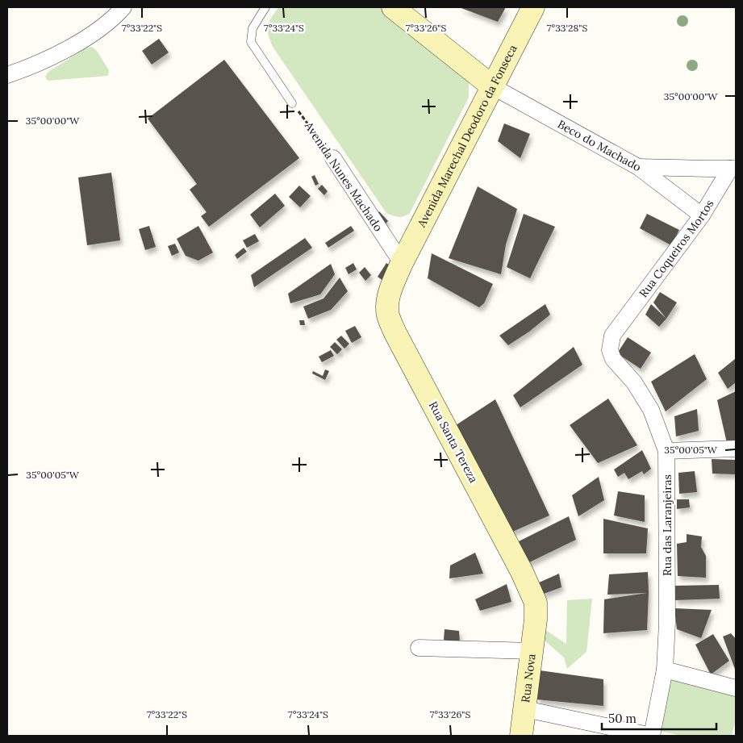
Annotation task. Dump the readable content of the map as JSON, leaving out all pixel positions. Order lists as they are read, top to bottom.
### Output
{
  "streets": {
    "street": [
      "Avenida Marechal Deodoro da Fonseca",
      "Beco do Machado",
      "Avenida Nunes Machado",
      "Rua Coqueiros Mortos",
      "Rua Santa Tereza",
      "Rua das Laranjeiras",
      "Rua Nova"
    ]
  },
  "crossings": [
    ["Avenida Marechal Deodoro da Fonseca", "Beco do Machado"],
    ["Avenida Marechal Deodoro da Fonseca", "Avenida Nunes Machado"],
    ["Avenida Marechal Deodoro da Fonseca", "Rua Santa Tereza"],
    ["Beco do Machado", "Rua Coqueiros Mortos"],
    ["Avenida Nunes Machado", "Rua Santa Tereza"],
    ["Rua Coqueiros Mortos", "Rua das Laranjeiras"],
    ["Rua Santa Tereza", "Rua Nova"]
  ],
  "scale_bar": "50 m",
  "coordinates": [
    "7°33'22\"S",
    "7°33'24\"S",
    "7°33'26\"S",
    "7°33'28\"S",
    "35°00'00\"W",
    "35°00'05\"W"
  ]
}
